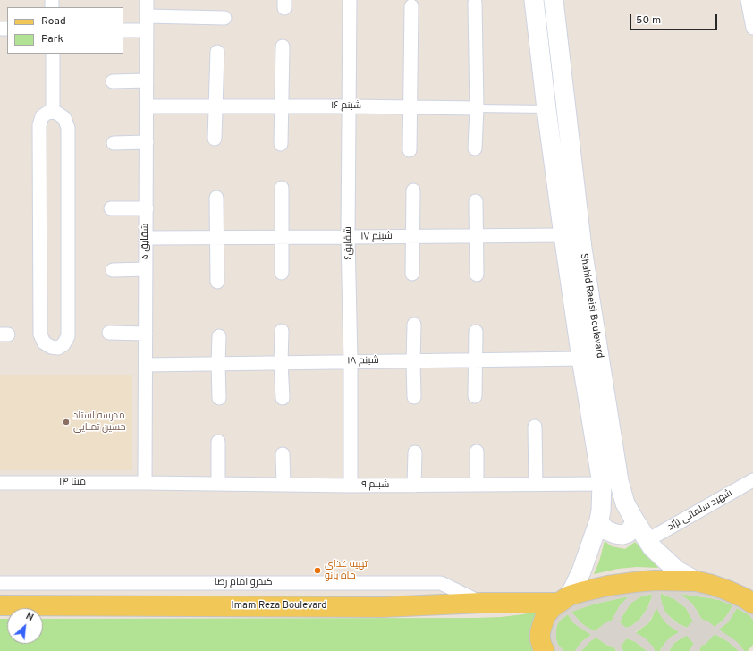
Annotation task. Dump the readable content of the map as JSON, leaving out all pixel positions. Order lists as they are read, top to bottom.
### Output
{
  "streets": {
    "main road": ["Shahid Raeisi Boulevard", "Imam Reza Boulevard"],
    "street": [
      "شبنم ۱۶",
      "شبنم ۱۷",
      "شقایق ۵",
      "شقایق۶",
      "شبنم ۱۸",
      "مینا ۱۴",
      "شبنم ۱۹",
      "شهید سلمانی نژاد",
      "کندرو امام رضا"
    ]
  },
  "crossings": [
    ["شبنم ۱۶", "شقایق ۵"],
    ["شبنم ۱۶", "شقایق۶"],
    ["شبنم ۱۶", "Shahid Raeisi Boulevard"],
    ["شبنم ۱۷", "شقایق ۵"],
    ["شبنم ۱۷", "شقایق۶"],
    ["شبنم ۱۷", "Shahid Raeisi Boulevard"],
    ["شقایق ۵", "شبنم ۱۸"],
    ["شقایق ۵", "مینا ۱۴"],
    ["شقایق ۵", "شبنم ۱۹"],
    ["شقایق۶", "شبنم ۱۸"],
    ["شقایق۶", "شبنم ۱۹"],
    ["Shahid Raeisi Boulevard", "شبنم ۱۸"],
    ["Shahid Raeisi Boulevard", "شبنم ۱۹"],
    ["Shahid Raeisi Boulevard", "شهید سلمانی نژاد"],
    ["Shahid Raeisi Boulevard", "Imam Reza Boulevard"],
    ["مینا ۱۴", "شبنم ۱۹"],
    ["کندرو امام رضا", "Imam Reza Boulevard"]
  ],
  "places": ["مدرسه استاد حسین تمنایی", "تهیه غذای ماه بانو"],
  "legend": ["Road", "Park"],
  "scale_bar": "50 m",
  "north": "top right"
}
